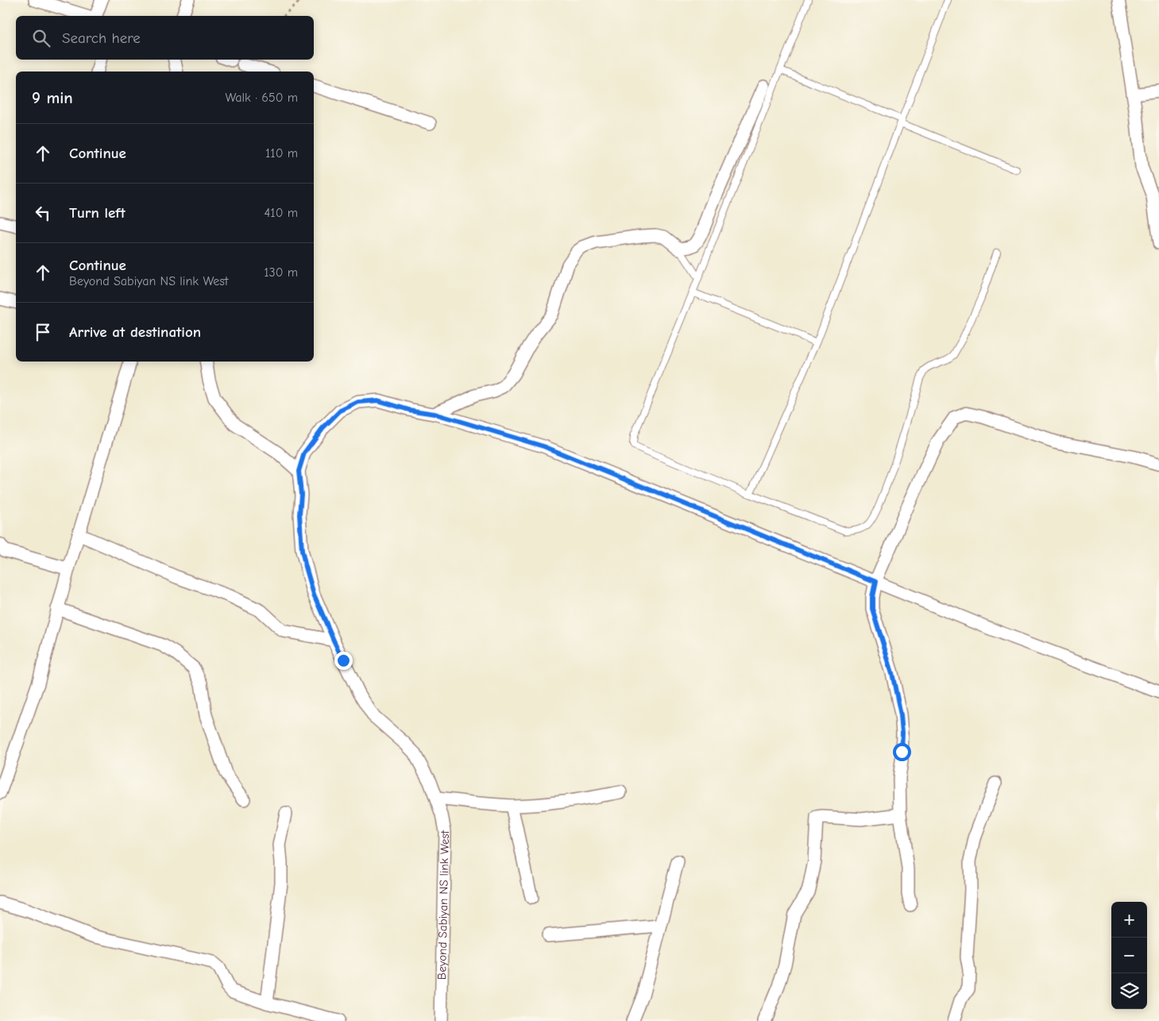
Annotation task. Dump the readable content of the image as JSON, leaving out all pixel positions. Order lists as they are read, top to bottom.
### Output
{
  "streets": {
    "street": ["Beyond Sabiyan NS link West"]
  },
  "page": {
    "search": "Search here",
    "heading": ["9 min", "Walk · 650 m"],
    "list": [
      ["Continue", "110 m"],
      ["Turn left", "410 m"],
      ["Continue", "Beyond Sabiyan NS link West", "130 m"],
      "Arrive at destination"
    ],
    "map_buttons": ["+", "−"]
  }
}
